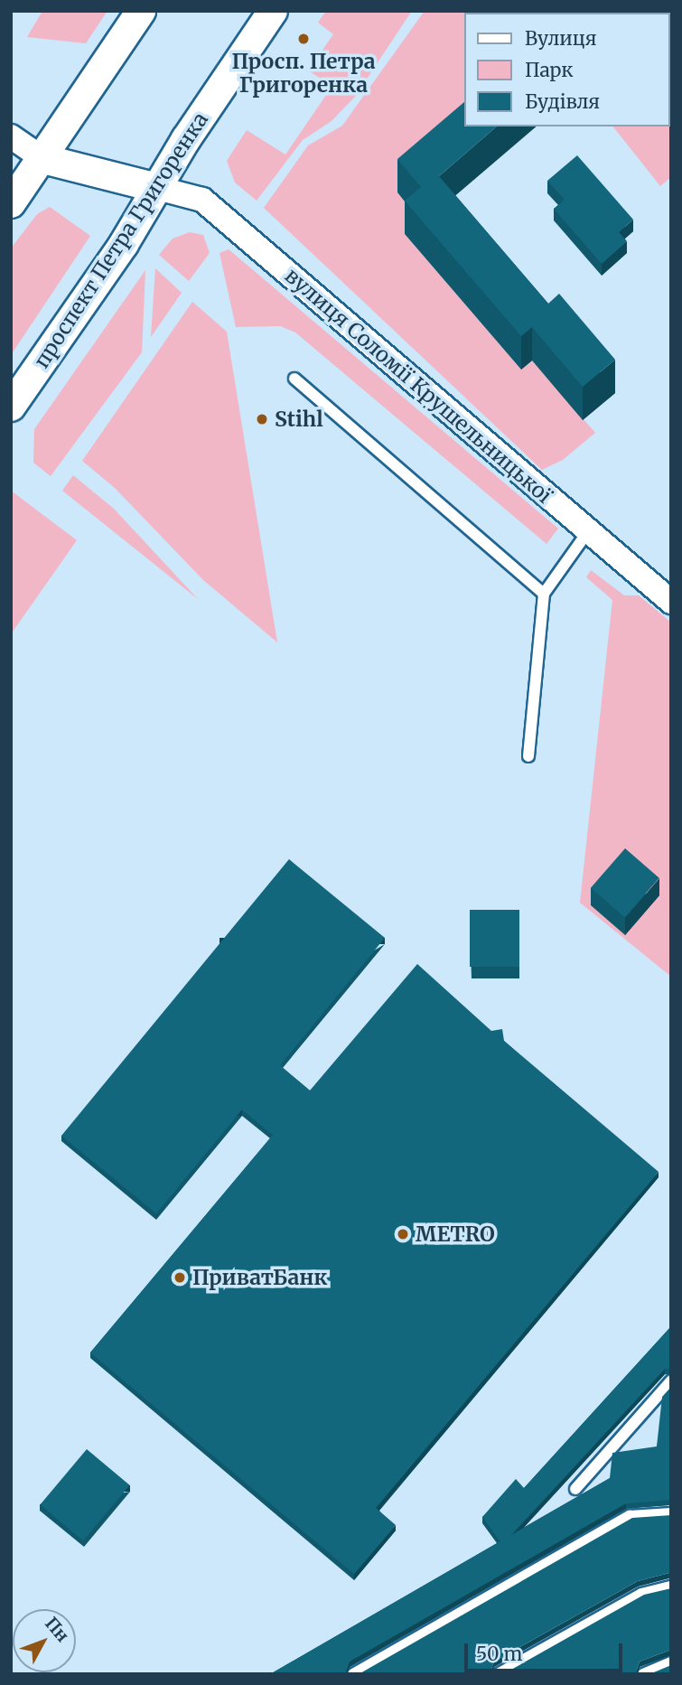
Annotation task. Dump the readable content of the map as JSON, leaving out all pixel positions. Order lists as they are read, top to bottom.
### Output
{
  "streets": {
    "street": ["проспект Петра Григоренка", "вулиця Соломії Крушельницької"]
  },
  "crossings": [
    ["проспект Петра Григоренка", "вулиця Соломії Крушельницької"]
  ],
  "places": [
    "Просп. Петра Григоренка",
    "Stihl",
    "METRO",
    "ПриватБанк"
  ],
  "legend": ["Вулиця", "Парк", "Будівля"],
  "scale_bar": "50 m",
  "north": "top right"
}
